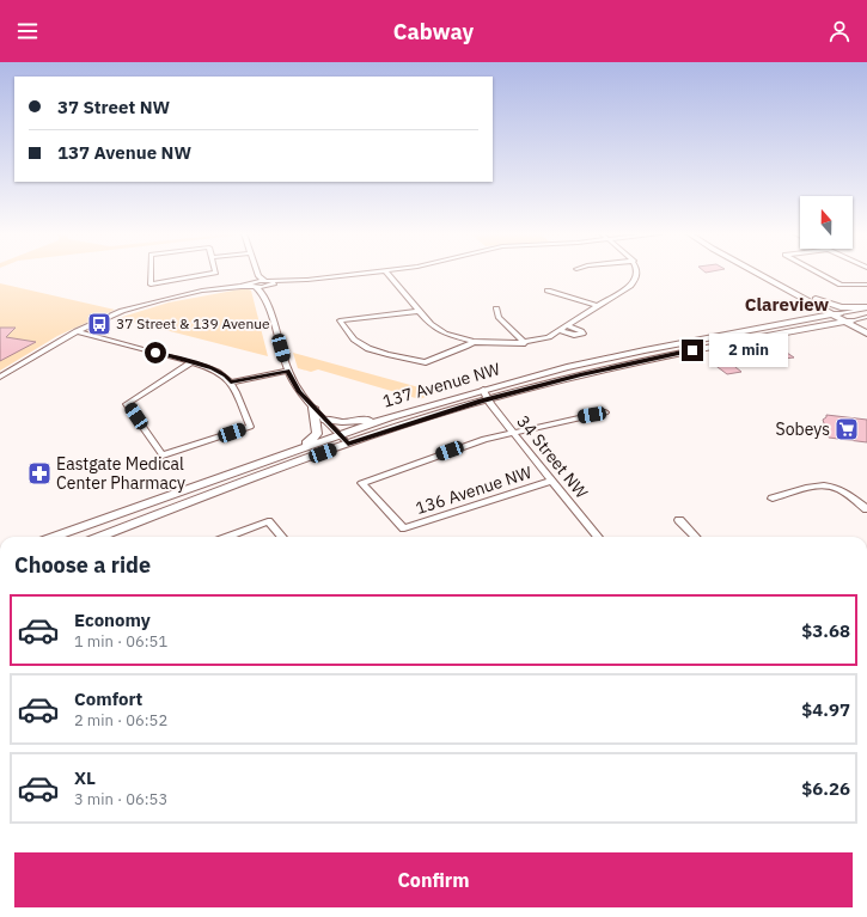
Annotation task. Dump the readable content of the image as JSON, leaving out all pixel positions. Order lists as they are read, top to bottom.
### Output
{
  "streets": {
    "main road": ["137 Avenue NW"],
    "street": ["34 Street NW", "136 Avenue NW"]
  },
  "crossings": [
    ["137 Avenue NW", "34 Street NW"],
    ["34 Street NW", "136 Avenue NW"]
  ],
  "districts": ["Clareview"],
  "places": {
    "bus stop": ["37 Street & 139 Avenue"],
    "supermarket": ["Sobeys"],
    "pharmacy": ["Eastgate Medical Center Pharmacy"]
  },
  "north": "top",
  "page": {
    "header": "Cabway",
    "banner": ["37 Street NW", "137 Avenue NW"],
    "bubble": "2 min",
    "heading": "Choose a ride",
    "list": [
      {
        "name": "Economy",
        "note": "1 min · 06:51",
        "value": "$3.68"
      },
      {
        "name": "Comfort",
        "note": "2 min · 06:52",
        "value": "$4.97"
      },
      {
        "name": "XL",
        "note": "3 min · 06:53",
        "value": "$6.26"
      }
    ],
    "buttons": "Confirm"
  }
}
